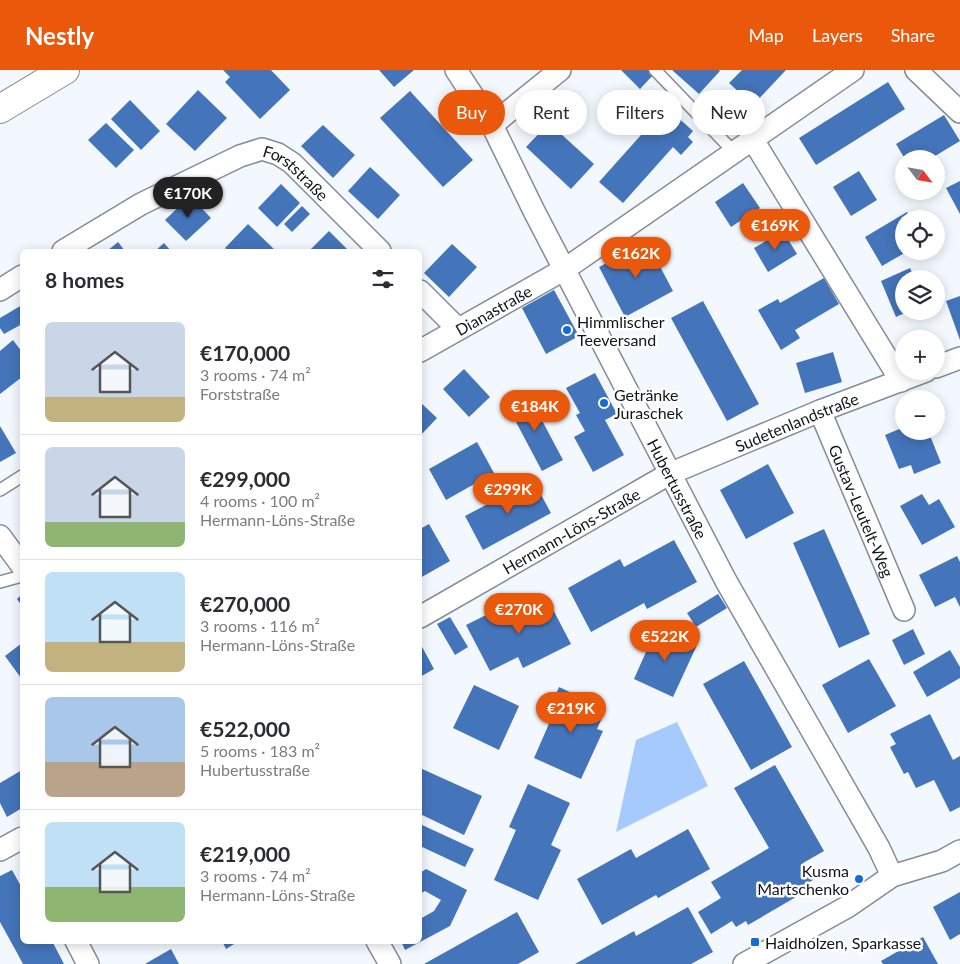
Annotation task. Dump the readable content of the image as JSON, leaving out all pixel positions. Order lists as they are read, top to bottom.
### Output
{
  "streets": {
    "street": [
      "Forststraße",
      "Dianastraße",
      "Sudetenlandstraße",
      "Hubertusstraße",
      "Gustav-Leutelt-Weg",
      "Hermann-Löns-Straße"
    ]
  },
  "crossings": [
    ["Dianastraße", "Hubertusstraße"],
    ["Sudetenlandstraße", "Hubertusstraße"],
    ["Sudetenlandstraße", "Gustav-Leutelt-Weg"],
    ["Sudetenlandstraße", "Hermann-Löns-Straße"],
    ["Hubertusstraße", "Hermann-Löns-Straße"]
  ],
  "places": {
    "other": ["Himmlischer Teeversand", "Getränke Juraschek", "Kusma Martschenko"],
    "transit": ["Haidholzen, Sparkasse"]
  },
  "north": "bottom right",
  "page": {
    "header": "Nestly",
    "nav": ["Map", "Layers", "Share"],
    "chip": [
      "Buy",
      "Rent",
      "Filters",
      "New"
    ],
    "map_buttons": ["+", "−"],
    "price": [
      "€170K",
      "€169K",
      "€162K",
      "€184K",
      "€299K",
      "€270K",
      "€522K",
      "€219K"
    ],
    "heading": "8 homes",
    "list": [
      {
        "name": "€170,000",
        "note": "3 rooms · 74 m² · Forststraße"
      },
      {
        "name": "€299,000",
        "note": "4 rooms · 100 m² · Hermann-Löns-Straße"
      },
      {
        "name": "€270,000",
        "note": "3 rooms · 116 m² · Hermann-Löns-Straße"
      },
      {
        "name": "€522,000",
        "note": "5 rooms · 183 m² · Hubertusstraße"
      },
      {
        "name": "€219,000",
        "note": "3 rooms · 74 m² · Hermann-Löns-Straße"
      }
    ]
  }
}
